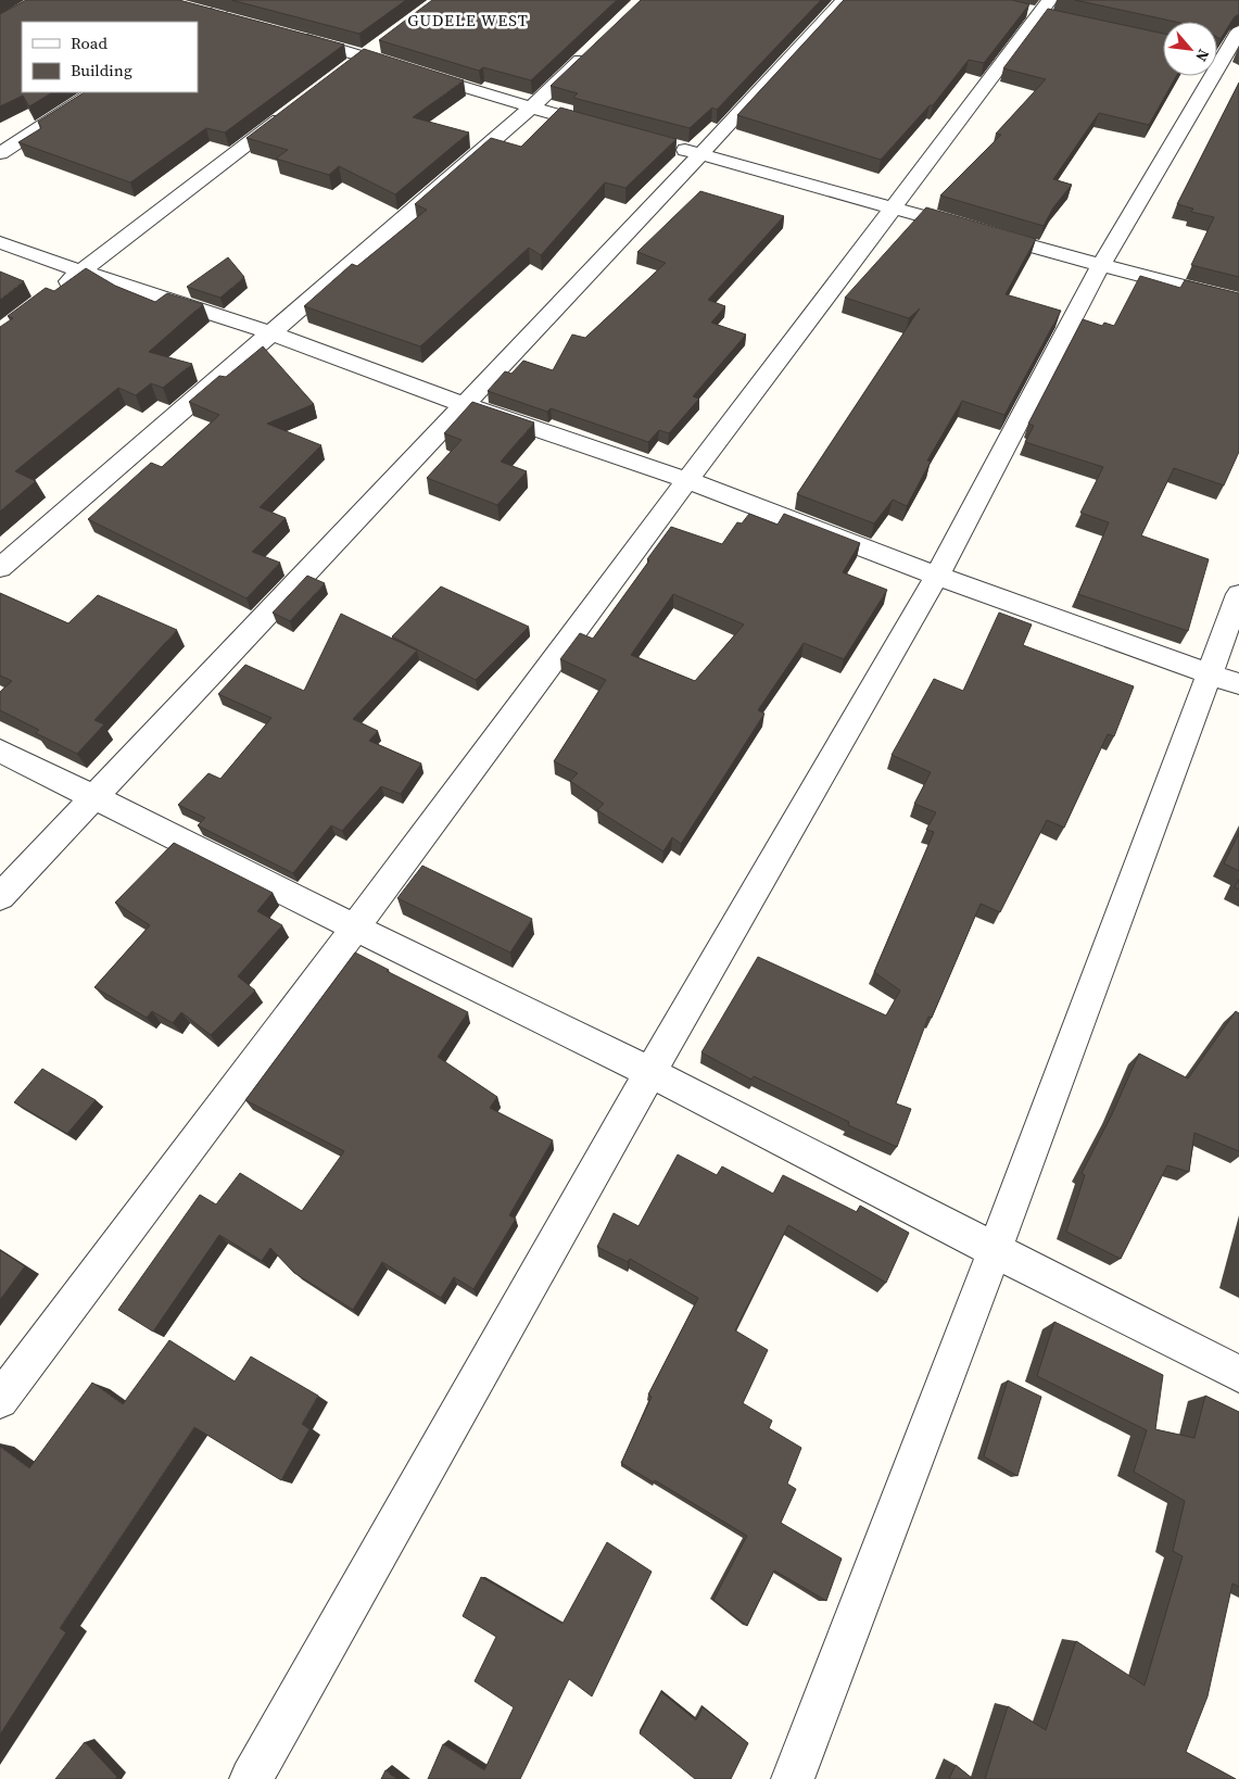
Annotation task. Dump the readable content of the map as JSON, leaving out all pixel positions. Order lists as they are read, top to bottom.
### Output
{
  "districts": ["GUDELE WEST"],
  "legend": ["Road", "Building"],
  "north": "bottom right"
}
